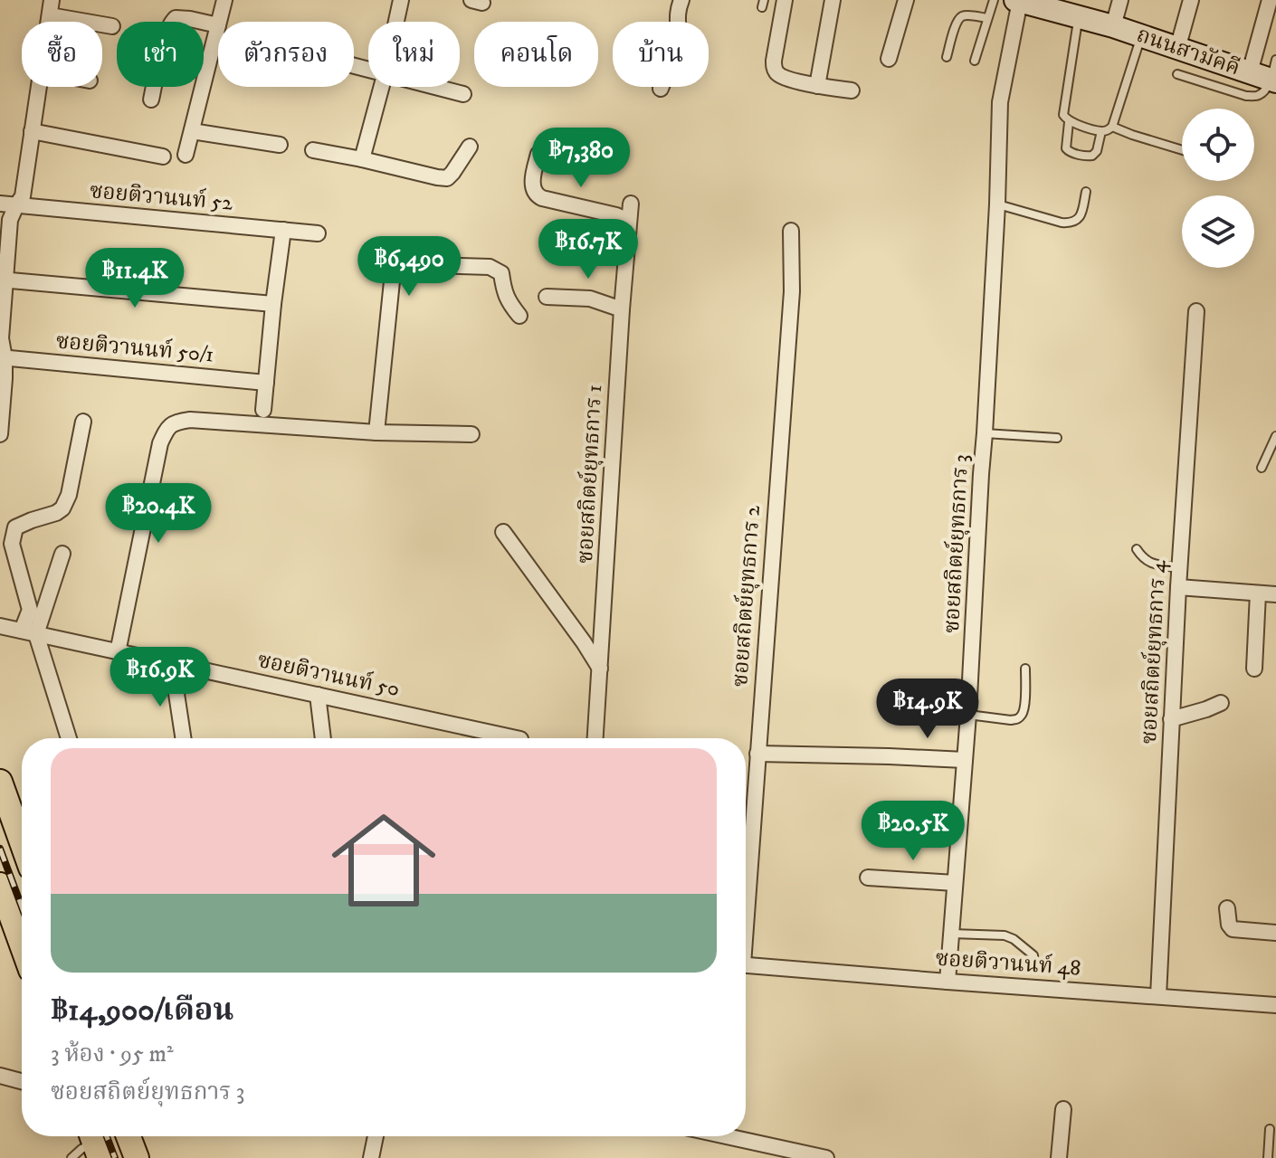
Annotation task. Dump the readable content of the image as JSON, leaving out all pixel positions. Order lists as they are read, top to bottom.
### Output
{
  "streets": {
    "main road": ["ถนนสามัคคี"],
    "street": [
      "ซอยติวานนท์ 52",
      "ซอยติวานนท์ 50/1",
      "ซอยสถิตย์ยุทธการ 1",
      "ซอยสถิตย์ยุทธการ 3",
      "ซอยสถิตย์ยุทธการ 2",
      "ซอยสถิตย์ยุทธการ 4",
      "ซอยติวานนท์ 50",
      "ซอยติวานนท์ 48"
    ]
  },
  "crossings": [
    ["ถนนสามัคคี", "ซอยสถิตย์ยุทธการ 3"],
    ["ซอยสถิตย์ยุทธการ 3", "ซอยติวานนท์ 48"],
    ["ซอยสถิตย์ยุทธการ 4", "ซอยติวานนท์ 48"]
  ],
  "page": {
    "chip": [
      "ซื้อ",
      "เช่า",
      "ตัวกรอง",
      "ใหม่",
      "คอนโด",
      "บ้าน"
    ],
    "price": [
      "฿7,380",
      "฿16.7K",
      "฿6,490",
      "฿11.4K",
      "฿20.4K",
      "฿16.9K",
      "฿14.9K",
      "฿20.5K"
    ],
    "list": [
      {
        "name": "฿14,900/เดือน",
        "note": "3 ห้อง · 95 m² · ซอยสถิตย์ยุทธการ 3"
      }
    ]
  }
}
